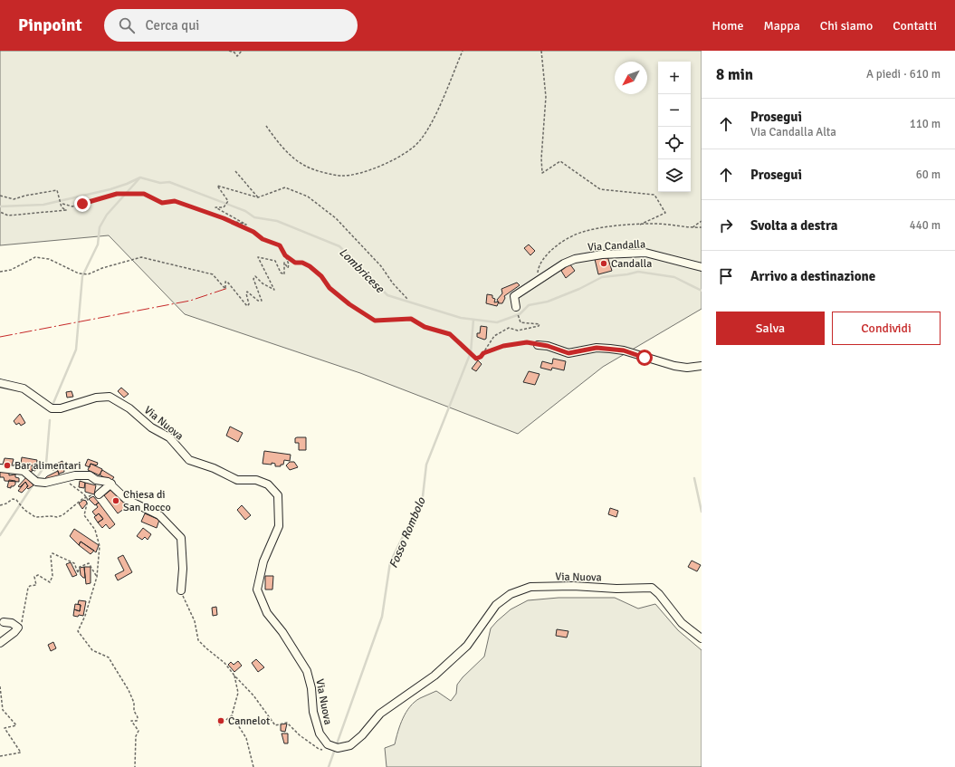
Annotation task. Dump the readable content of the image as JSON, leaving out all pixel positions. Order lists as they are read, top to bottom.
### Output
{
  "streets": {
    "street": ["Via Candalla", "Via Nuova"]
  },
  "water": ["Lombricese", "Fosso Rombolo"],
  "places": [
    "Candalla",
    "Bar alimentari",
    "Chiesa di San Rocco",
    "Cannelot"
  ],
  "north": "bottom left",
  "page": {
    "header": "Pinpoint",
    "search": "Cerca qui",
    "nav": [
      "Home",
      "Mappa",
      "Chi siamo",
      "Contatti"
    ],
    "heading": ["8 min", "A piedi · 610 m"],
    "map_buttons": ["+", "−"],
    "list": [
      ["Prosegui", "Via Candalla Alta", "110 m"],
      ["Prosegui", "60 m"],
      ["Svolta a destra", "440 m"],
      "Arrivo a destinazione"
    ],
    "buttons": ["Salva", "Condividi"]
  }
}
